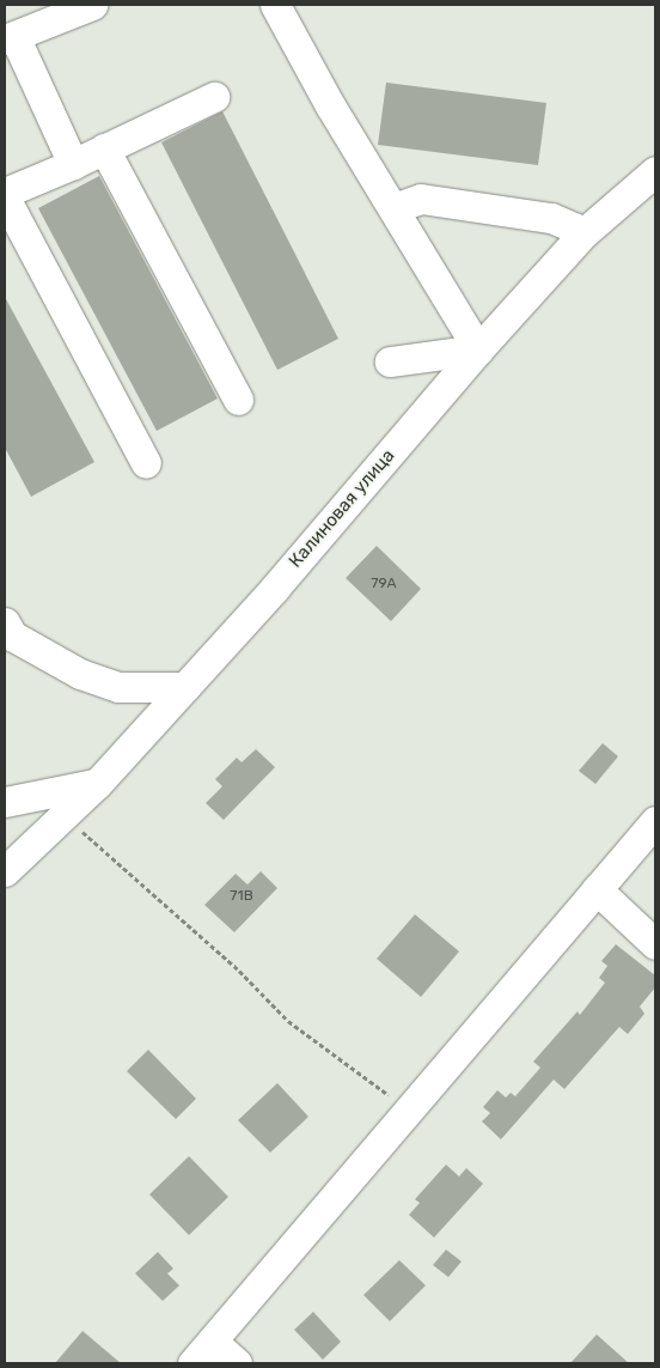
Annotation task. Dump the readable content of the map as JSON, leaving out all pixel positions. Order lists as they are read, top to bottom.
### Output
{
  "streets": {
    "street": ["Калиновая улица"]
  },
  "house_numbers": ["79А", "71В"]
}
